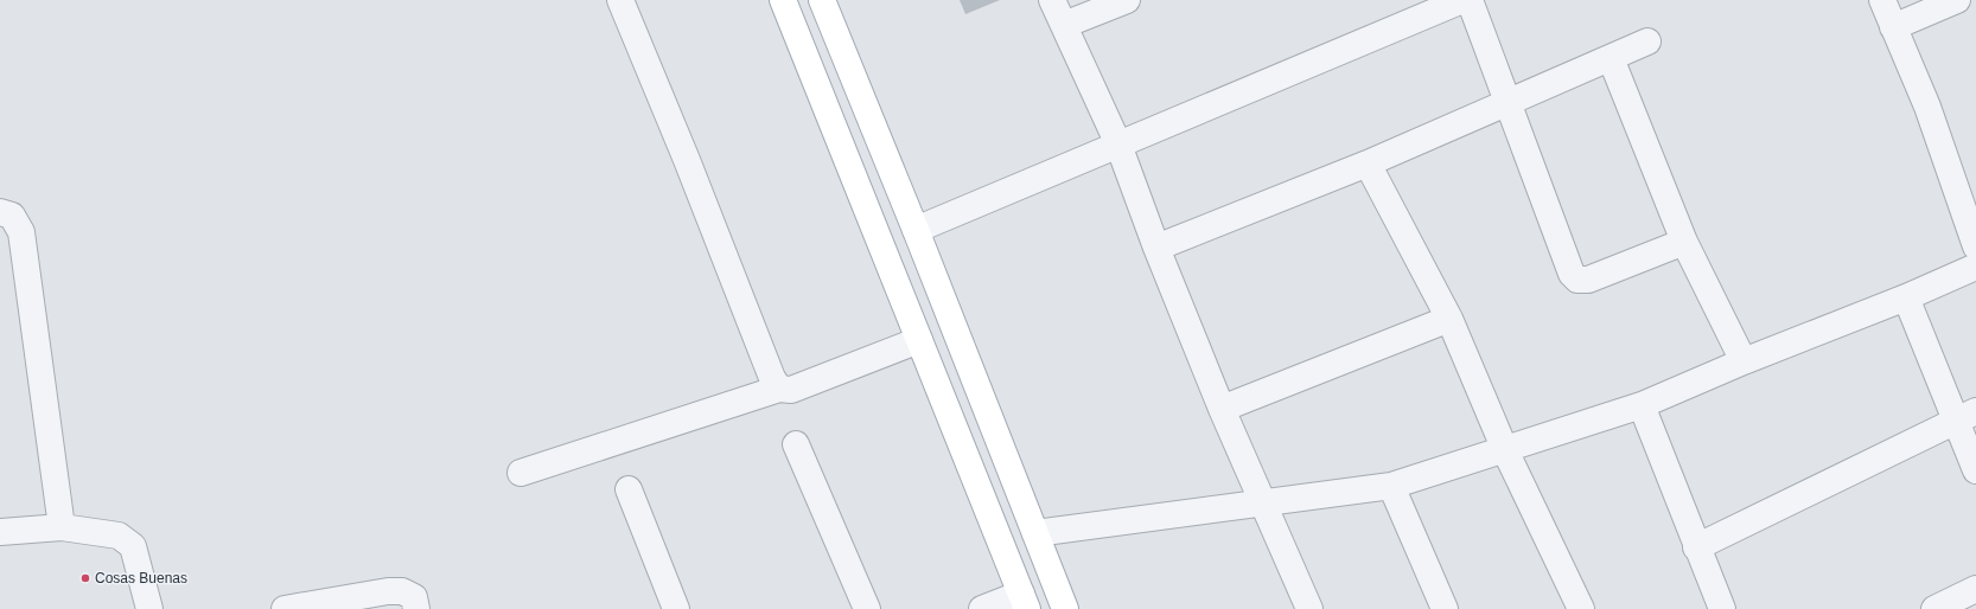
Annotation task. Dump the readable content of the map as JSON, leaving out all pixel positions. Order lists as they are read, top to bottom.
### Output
{
  "places": ["Cosas Buenas"]
}
